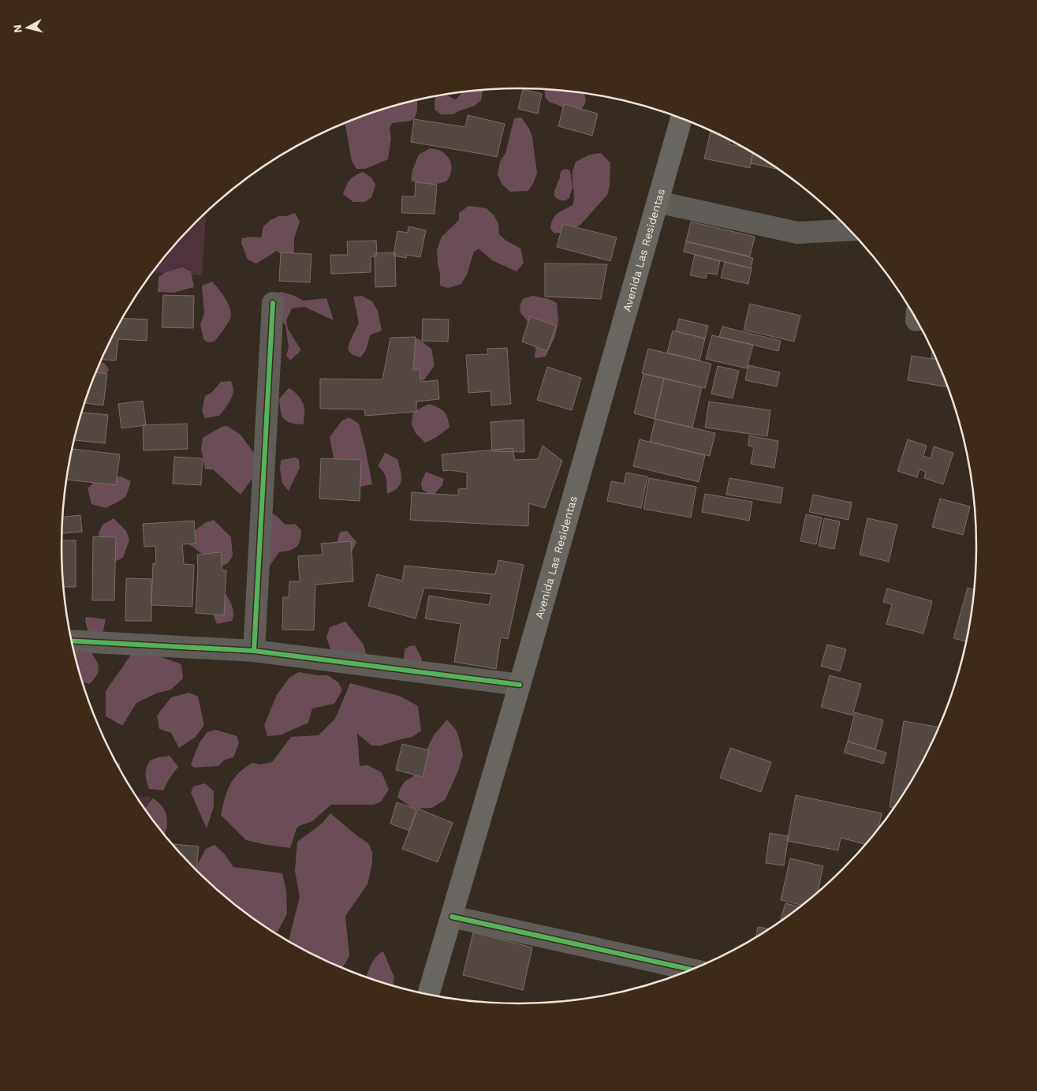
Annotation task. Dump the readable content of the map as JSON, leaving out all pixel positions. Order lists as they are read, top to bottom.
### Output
{
  "streets": {
    "main road": ["Avenida Las Residentas"]
  },
  "north": "left"
}
